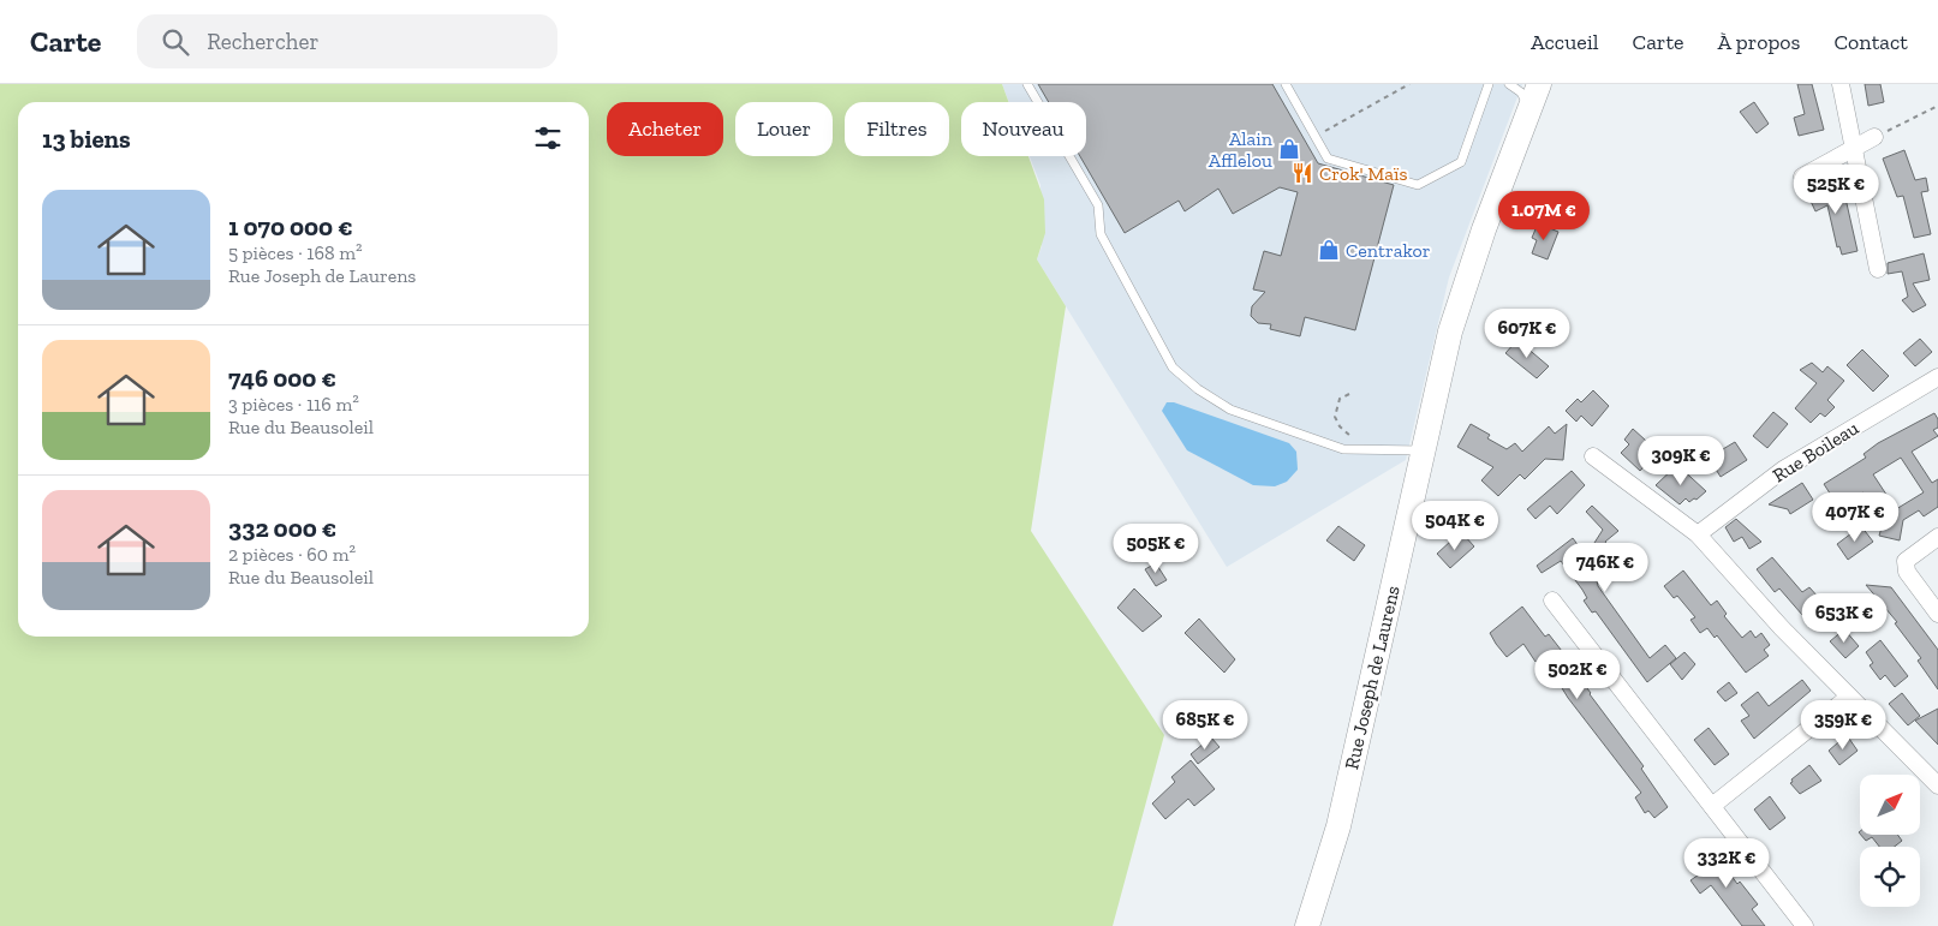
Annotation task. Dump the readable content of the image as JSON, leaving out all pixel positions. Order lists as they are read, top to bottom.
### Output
{
  "streets": {
    "main road": ["Rue Joseph de Laurens"],
    "street": ["Rue Boileau"]
  },
  "places": {
    "shop": ["Alain Afflelou", "Centrakor"],
    "restaurant": ["Crok' Maïs"]
  },
  "north": "top right",
  "page": {
    "header": "Carte",
    "search": "Rechercher",
    "nav": [
      "Accueil",
      "Carte",
      "À propos",
      "Contact"
    ],
    "chip": [
      "Acheter",
      "Louer",
      "Filtres",
      "Nouveau"
    ],
    "heading": "13 biens",
    "price": [
      "525K €",
      "1.07M €",
      "607K €",
      "309K €",
      "407K €",
      "504K €",
      "505K €",
      "746K €",
      "653K €",
      "502K €",
      "685K €",
      "359K €",
      "332K €"
    ],
    "list": [
      {
        "name": "1 070 000 €",
        "note": "5 pièces · 168 m² · Rue Joseph de Laurens"
      },
      {
        "name": "746 000 €",
        "note": "3 pièces · 116 m² · Rue du Beausoleil"
      },
      {
        "name": "332 000 €",
        "note": "2 pièces · 60 m² · Rue du Beausoleil"
      }
    ]
  }
}
